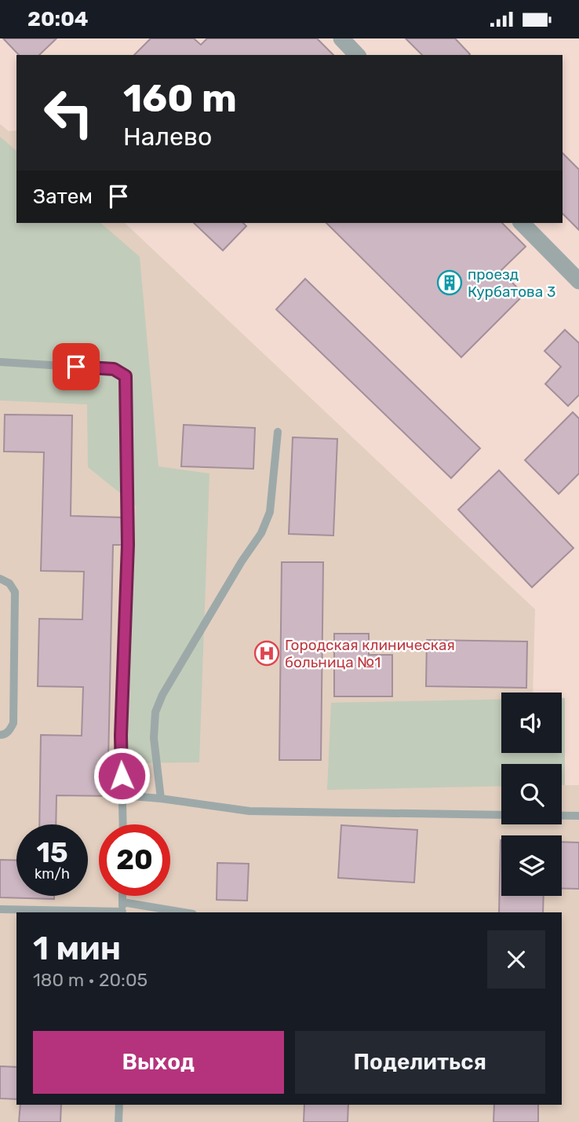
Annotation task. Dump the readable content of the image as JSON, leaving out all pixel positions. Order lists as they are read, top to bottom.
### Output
{
  "places": {
    "building": ["проезд Курбатова 3"],
    "hospital": ["Городская клиническая больница №1"]
  },
  "page": {
    "status": "20:04",
    "turn": ["160 m", "Налево"],
    "then": "Затем",
    "speed": "15 km/h",
    "limit": "20",
    "heading": ["1 мин", "180 m · 20:05"],
    "buttons": ["Выход", "Поделиться"]
  }
}
